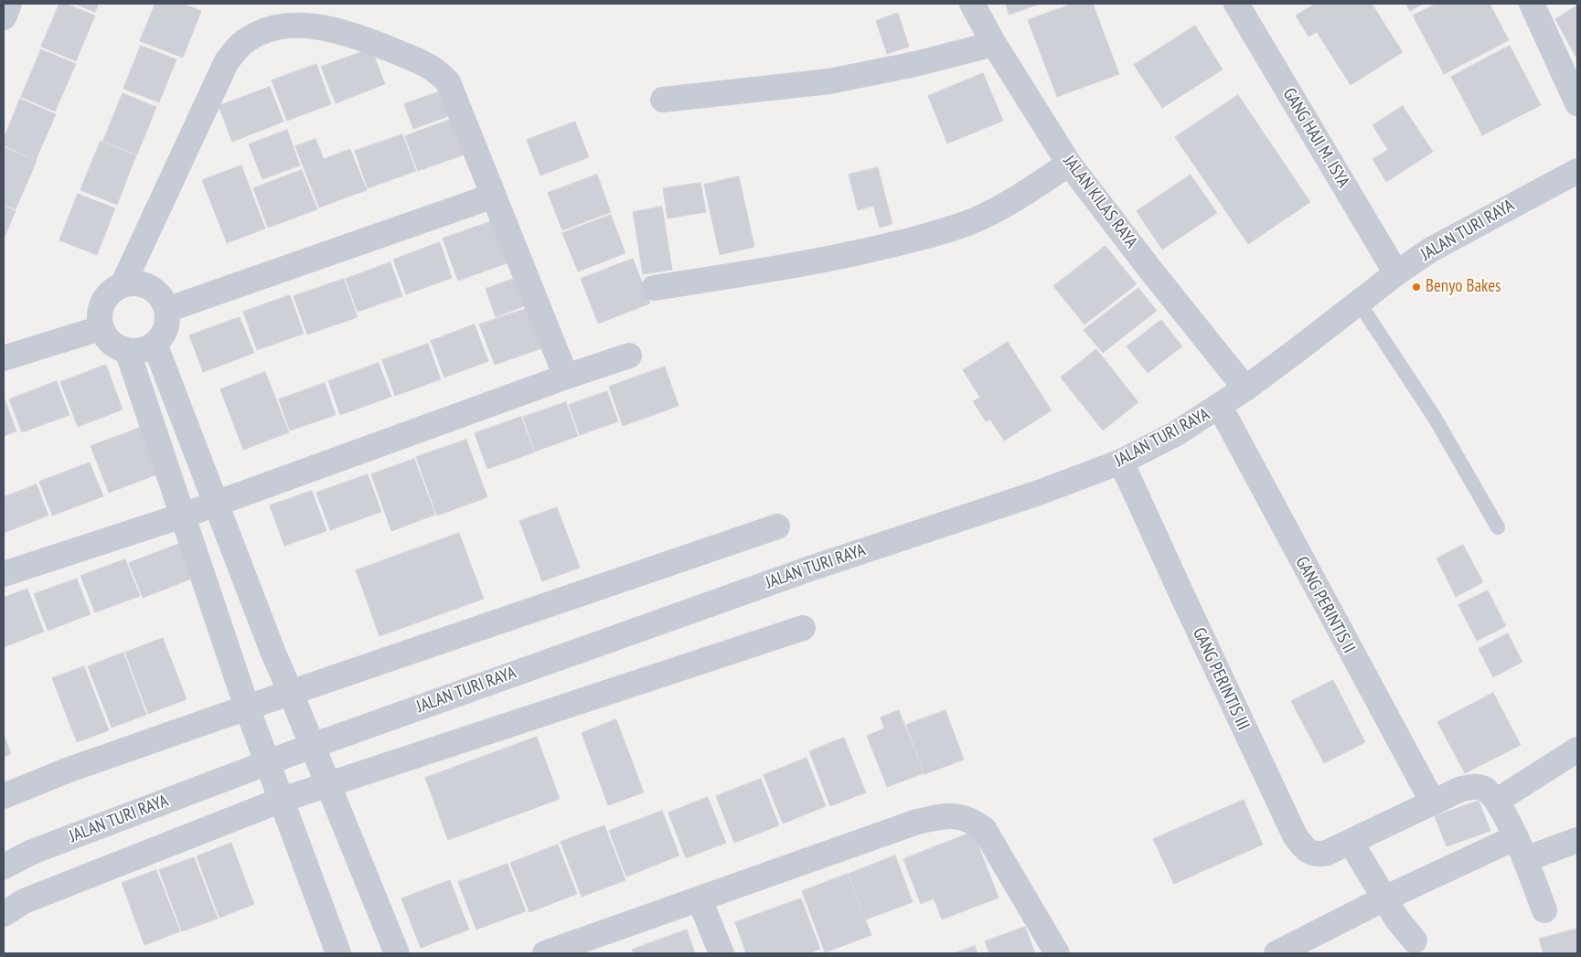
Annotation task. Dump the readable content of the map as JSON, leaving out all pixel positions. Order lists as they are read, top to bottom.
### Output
{
  "streets": {
    "street": [
      "GANG HAJI M. ISYA",
      "JALAN KILAS RAYA",
      "JALAN TURI RAYA",
      "GANG PERINTIS II",
      "GANG PERINTIS III"
    ]
  },
  "crossings": [
    ["GANG HAJI M. ISYA", "JALAN TURI RAYA"],
    ["JALAN KILAS RAYA", "JALAN TURI RAYA"],
    ["JALAN TURI RAYA", "GANG PERINTIS II"],
    ["JALAN TURI RAYA", "GANG PERINTIS III"]
  ],
  "places": ["Benyo Bakes"]
}
